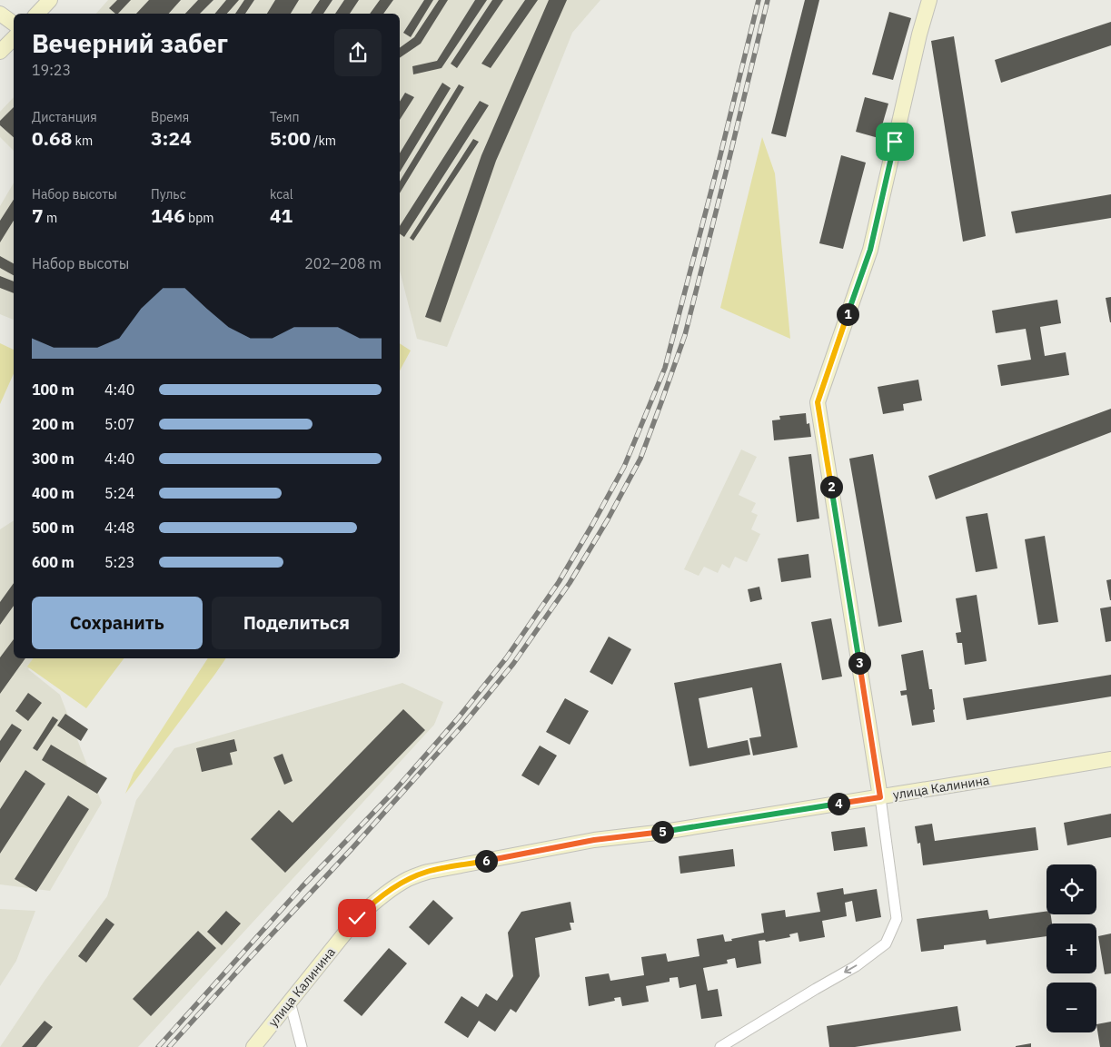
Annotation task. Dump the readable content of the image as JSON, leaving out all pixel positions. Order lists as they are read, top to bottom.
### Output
{
  "streets": {
    "main road": ["улица Калинина"]
  },
  "page": {
    "heading": ["Вечерний забег", "19:23"],
    "stats": [
      ["Дистанция", "0.68 km"],
      ["Время", "3:24"],
      ["Темп", "5:00 /km"],
      ["Набор высоты", "7 m"],
      ["Пульс", "146 bpm"],
      ["kcal", "41"]
    ],
    "chart": ["Набор высоты", "202–208 m"],
    "pins": [
      "1",
      "2",
      "3",
      "4",
      "5",
      "6"
    ],
    "list": [
      {
        "name": "100 m",
        "note": "4:40"
      },
      {
        "name": "200 m",
        "note": "5:07"
      },
      {
        "name": "300 m",
        "note": "4:40"
      },
      {
        "name": "400 m",
        "note": "5:24"
      },
      {
        "name": "500 m",
        "note": "4:48"
      },
      {
        "name": "600 m",
        "note": "5:23"
      }
    ],
    "buttons": ["Сохранить", "Поделиться"],
    "map_buttons": ["+", "−"]
  }
}
